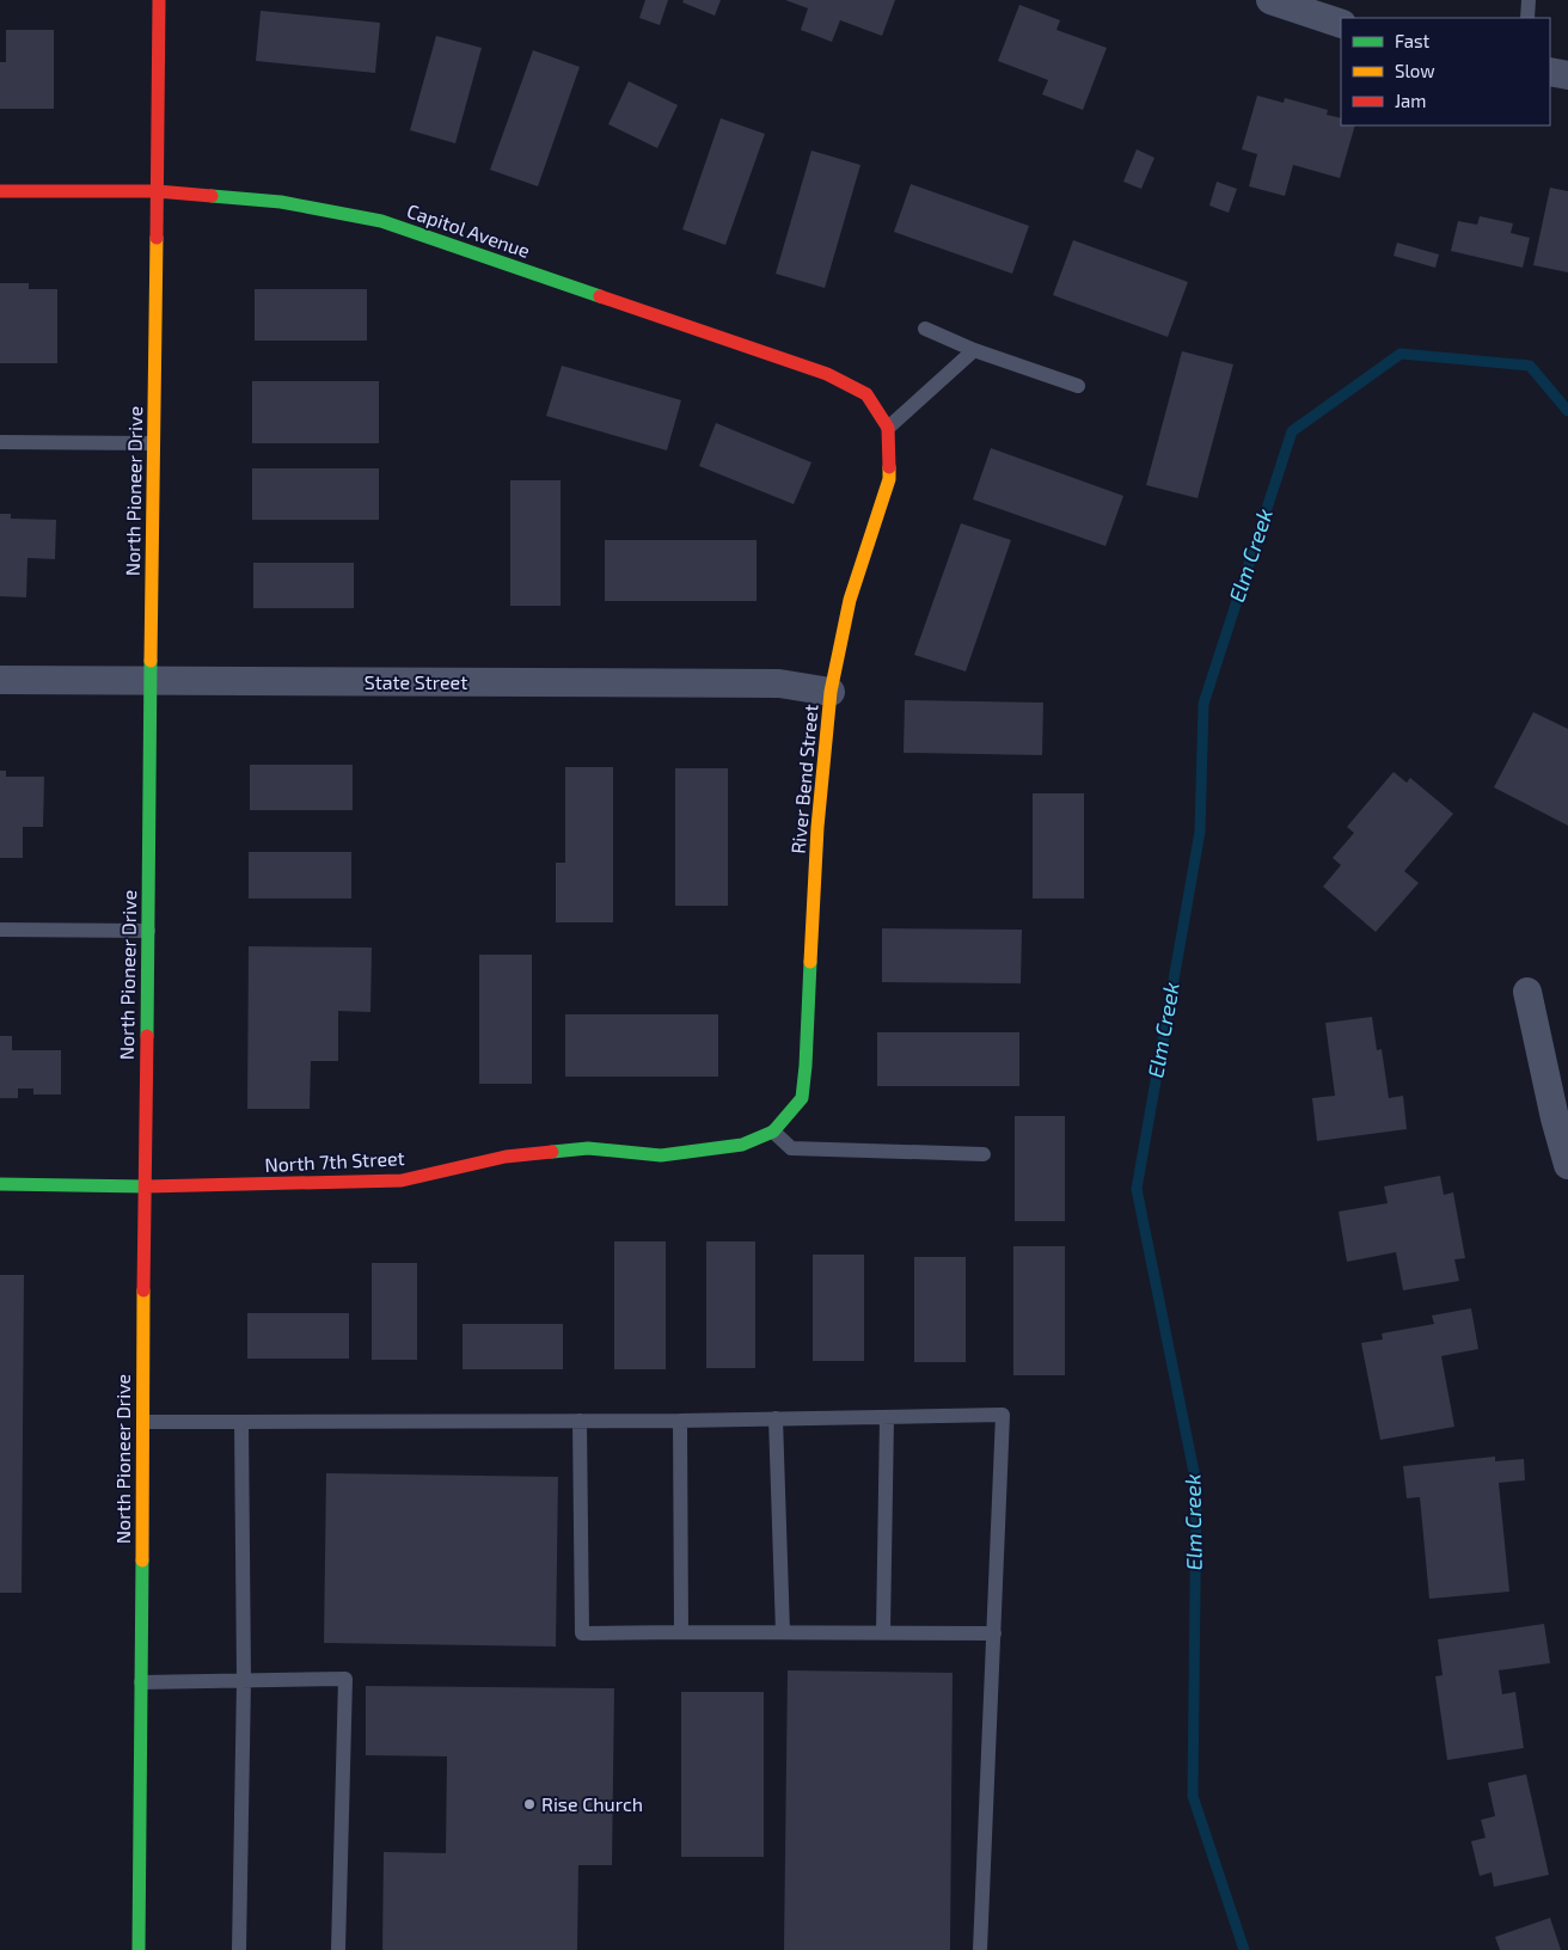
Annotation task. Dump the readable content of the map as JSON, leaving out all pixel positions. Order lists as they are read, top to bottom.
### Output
{
  "streets": {
    "street": [
      "Capitol Avenue",
      "North Pioneer Drive",
      "State Street",
      "River Bend Street",
      "North 7th Street"
    ]
  },
  "crossings": [
    ["Capitol Avenue", "North Pioneer Drive"],
    ["Capitol Avenue", "River Bend Street"],
    ["North Pioneer Drive", "State Street"],
    ["North Pioneer Drive", "North 7th Street"],
    ["State Street", "River Bend Street"],
    ["River Bend Street", "North 7th Street"]
  ],
  "water": ["Elm Creek"],
  "places": ["Rise Church"],
  "legend": ["Fast", "Slow", "Jam"]
}
